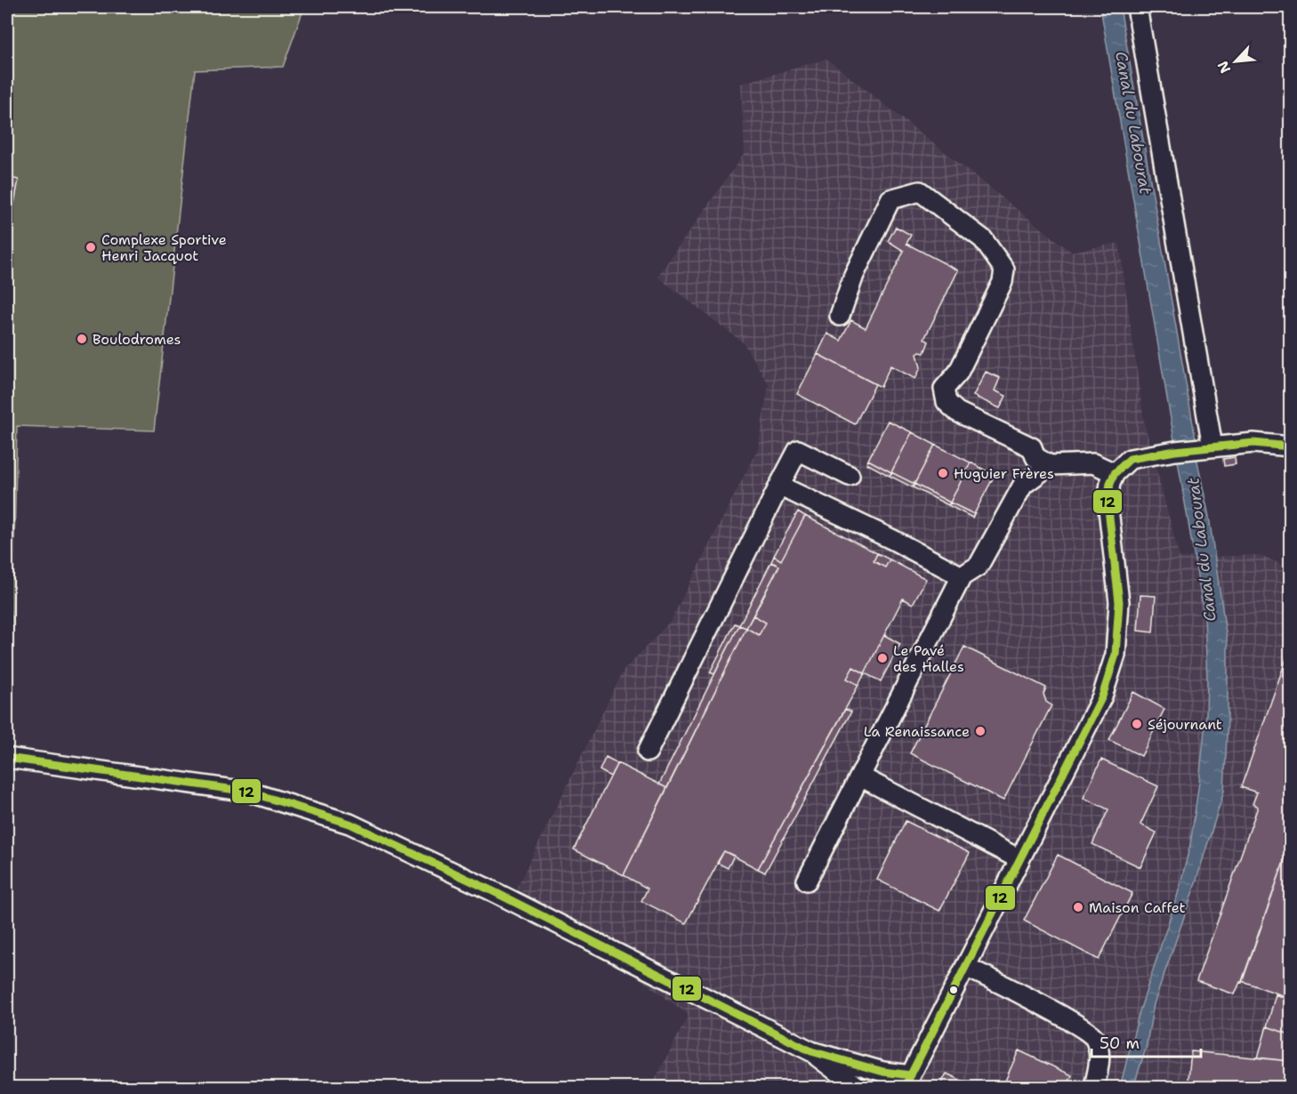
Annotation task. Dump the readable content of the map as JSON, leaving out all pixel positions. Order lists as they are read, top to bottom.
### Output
{
  "water": ["Canal du Labourat"],
  "places": [
    "Complexe Sportive Henri Jacquot",
    "Boulodromes",
    "Huguier Frères",
    "Le Pavé des Halles",
    "Séjournant",
    "La Renaissance",
    "Maison Caffet"
  ],
  "lines": ["transit line 12"],
  "scale_bar": "50 m",
  "north": "bottom left"
}
